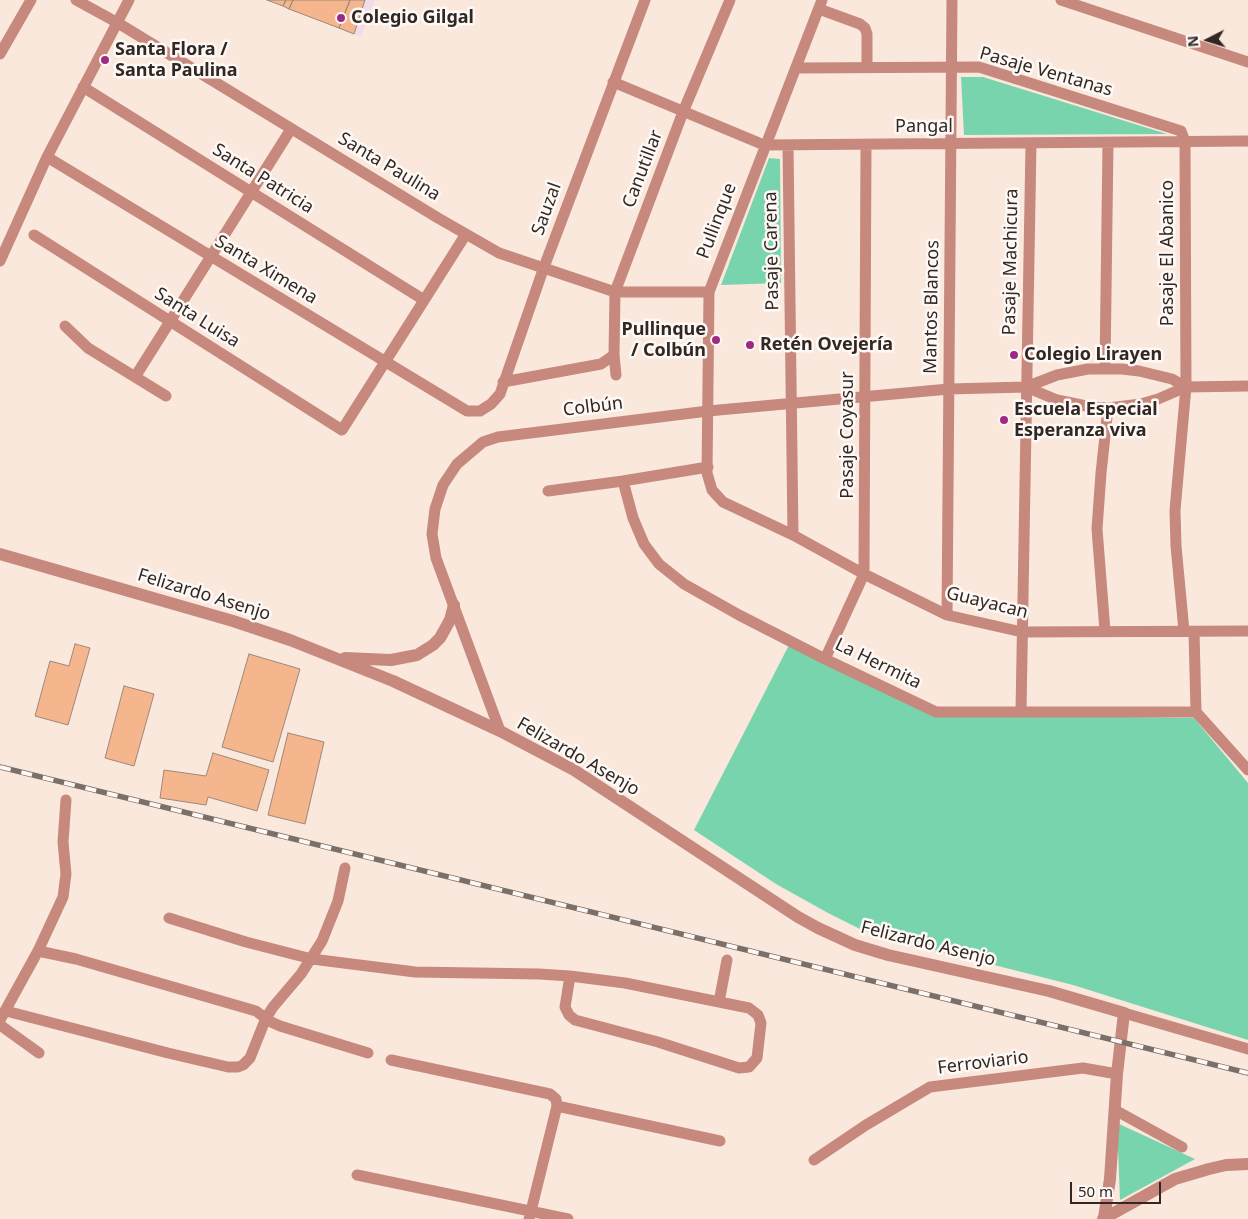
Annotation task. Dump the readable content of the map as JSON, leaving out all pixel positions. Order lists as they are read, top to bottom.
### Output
{
  "streets": {
    "street": [
      "Pasaje Ventanas",
      "Pangal",
      "Santa Paulina",
      "Canutillar",
      "Santa Patricia",
      "Sauzal",
      "Pullinque",
      "Pasaje Carena",
      "Pasaje El Abanico",
      "Pasaje Machicura",
      "Santa Ximena",
      "Mantos Blancos",
      "Santa Luisa",
      "Colbún",
      "Pasaje Coyasur",
      "Felizardo Asenjo",
      "Guayacan",
      "La Hermita",
      "Ferroviario"
    ]
  },
  "crossings": [
    ["Pasaje Ventanas", "Pangal"],
    ["Pasaje Ventanas", "Pullinque"],
    ["Pasaje Ventanas", "Pasaje El Abanico"],
    ["Pasaje Ventanas", "Mantos Blancos"],
    ["Pangal", "Canutillar"],
    ["Pangal", "Sauzal"],
    ["Pangal", "Pullinque"],
    ["Pangal", "Pasaje Carena"],
    ["Pangal", "Pasaje El Abanico"],
    ["Pangal", "Pasaje Machicura"],
    ["Pangal", "Mantos Blancos"],
    ["Pangal", "Pasaje Coyasur"],
    ["Santa Paulina", "Canutillar"],
    ["Santa Paulina", "Sauzal"],
    ["Santa Paulina", "Pullinque"],
    ["Sauzal", "Santa Ximena"],
    ["Pullinque", "Colbún"],
    ["Pullinque", "Guayacan"],
    ["Pasaje Carena", "Colbún"],
    ["Pasaje Carena", "Guayacan"],
    ["Pasaje El Abanico", "Colbún"],
    ["Pasaje El Abanico", "Guayacan"],
    ["Pasaje Machicura", "Colbún"],
    ["Pasaje Machicura", "Guayacan"],
    ["Pasaje Machicura", "La Hermita"],
    ["Santa Ximena", "Santa Luisa"],
    ["Mantos Blancos", "Colbún"],
    ["Mantos Blancos", "Guayacan"],
    ["Colbún", "Pasaje Coyasur"],
    ["Colbún", "Felizardo Asenjo"],
    ["Pasaje Coyasur", "Guayacan"]
  ],
  "places": [
    "Colegio Gilgal",
    "Santa Flora / Santa Paulina",
    "Pullinque / Colbún",
    "Retén Ovejería",
    "Colegio Lirayen",
    "Escuela Especial Esperanza viva"
  ],
  "scale_bar": "50 m",
  "north": "left"
}
